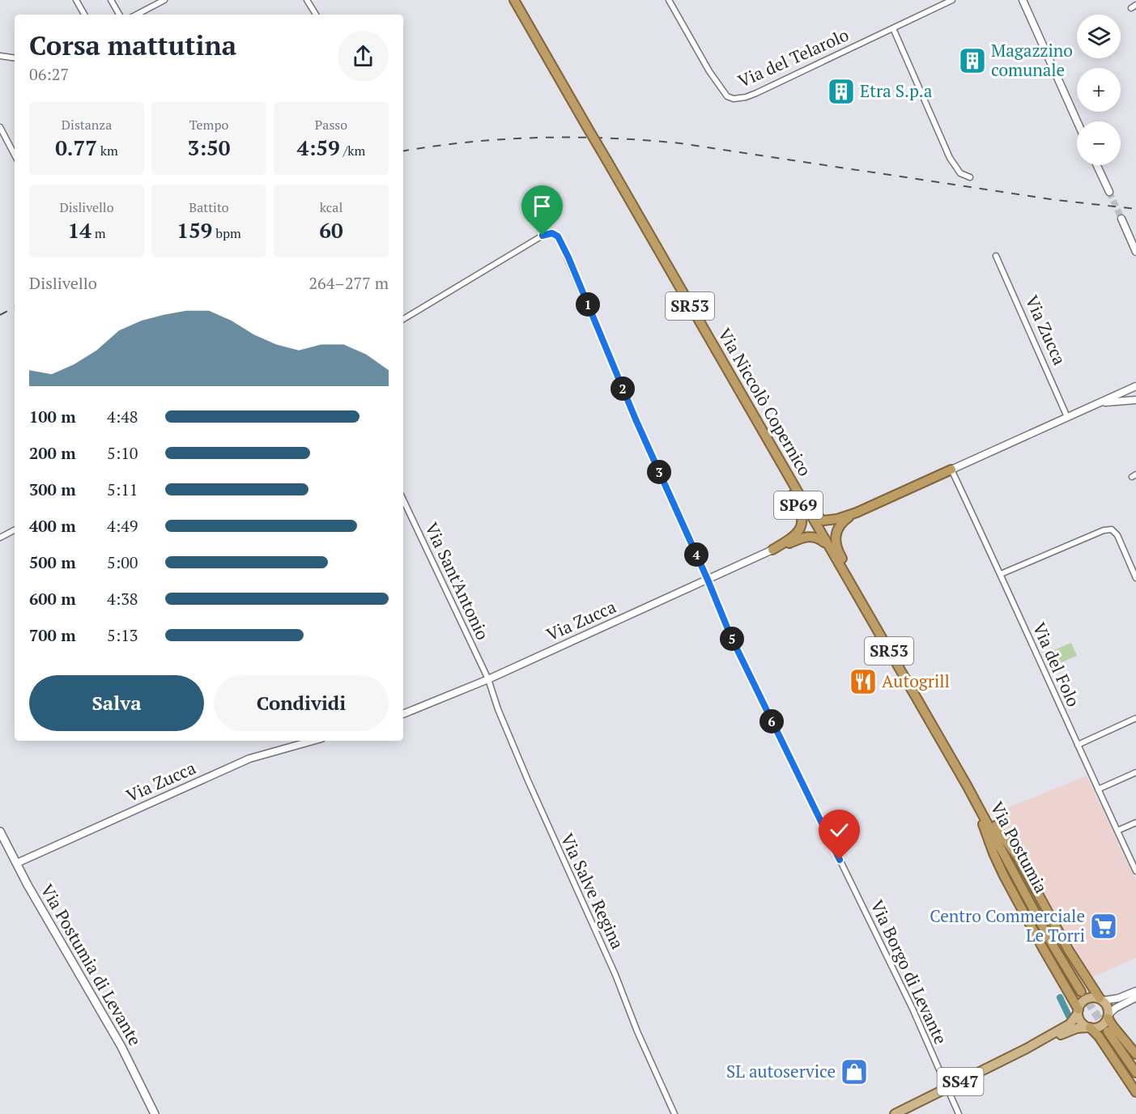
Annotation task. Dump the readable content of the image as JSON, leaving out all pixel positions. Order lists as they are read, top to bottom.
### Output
{
  "streets": {
    "highway": [
      "SR53",
      "Via Niccolò Copernico",
      "SP69",
      "Via Postumia"
    ],
    "main road": ["Via Postumia di Levante", "SS47"],
    "street": [
      "Via del Telarolo",
      "Via Zucca",
      "Via Sant'Antonio",
      "Via del Folo",
      "Via Salve Regina",
      "Via Borgo di Levante"
    ]
  },
  "crossings": [
    ["Via Zucca", "SP69"],
    ["Via Zucca", "Via Sant'Antonio"],
    ["Via Zucca", "Via Salve Regina"],
    ["Via Zucca", "Via Postumia di Levante"],
    ["Via Zucca", "Via Borgo di Levante"],
    ["Via Niccolò Copernico", "SP69"],
    ["Via Niccolò Copernico", "Via Postumia"],
    ["SP69", "Via del Folo"],
    ["Via Sant'Antonio", "Via Salve Regina"],
    ["Via Borgo di Levante", "SS47"]
  ],
  "places": {
    "building": ["Magazzino comunale", "Etra S.p.a"],
    "restaurant": ["Autogrill"],
    "supermarket": ["Centro Commerciale Le Torri"],
    "shop": ["SL autoservice"]
  },
  "page": {
    "map_buttons": ["+", "−"],
    "heading": ["Corsa mattutina", "06:27"],
    "stats": [
      ["Distanza", "0.77 km"],
      ["Tempo", "3:50"],
      ["Passo", "4:59 /km"],
      ["Dislivello", "14 m"],
      ["Battito", "159 bpm"],
      ["kcal", "60"]
    ],
    "chart": ["Dislivello", "264–277 m"],
    "pins": [
      "1",
      "2",
      "3",
      "4",
      "5",
      "6"
    ],
    "list": [
      {
        "name": "100 m",
        "note": "4:48"
      },
      {
        "name": "200 m",
        "note": "5:10"
      },
      {
        "name": "300 m",
        "note": "5:11"
      },
      {
        "name": "400 m",
        "note": "4:49"
      },
      {
        "name": "500 m",
        "note": "5:00"
      },
      {
        "name": "600 m",
        "note": "4:38"
      },
      {
        "name": "700 m",
        "note": "5:13"
      }
    ],
    "buttons": ["Salva", "Condividi"]
  }
}
